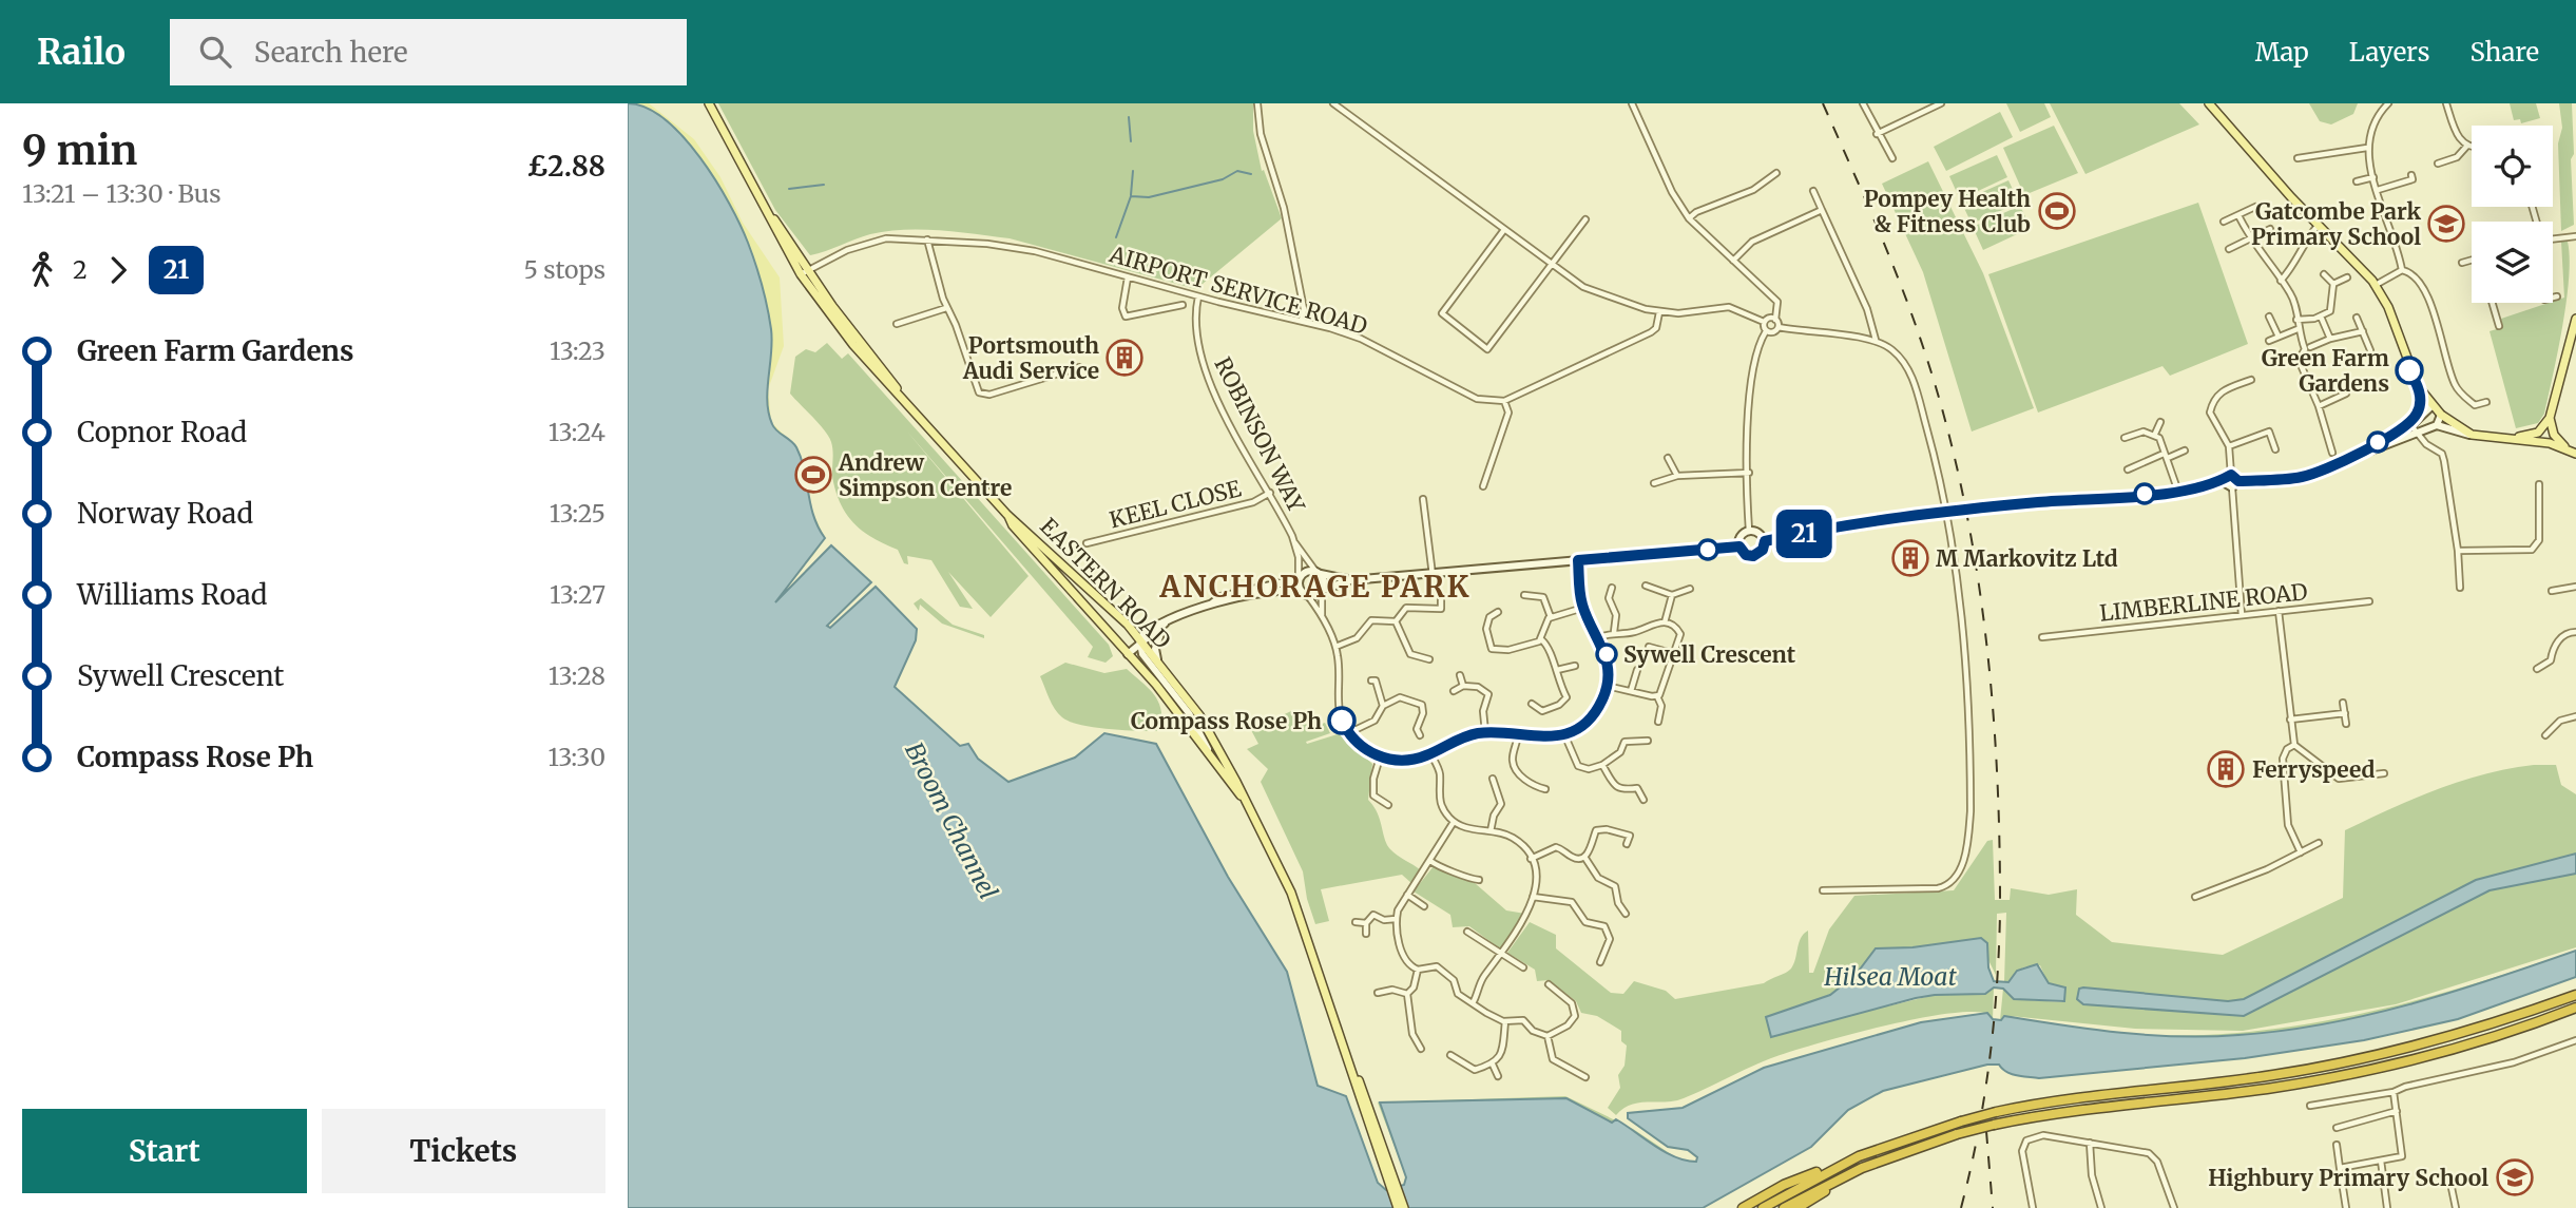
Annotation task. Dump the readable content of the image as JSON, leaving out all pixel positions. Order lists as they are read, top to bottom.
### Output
{
  "streets": {
    "main road": ["EASTERN ROAD"],
    "street": [
      "AIRPORT SERVICE ROAD",
      "ROBINSON WAY",
      "KEEL CLOSE",
      "LIMBERLINE ROAD"
    ]
  },
  "crossings": [
    ["AIRPORT SERVICE ROAD", "ROBINSON WAY"],
    ["AIRPORT SERVICE ROAD", "EASTERN ROAD"],
    ["ROBINSON WAY", "KEEL CLOSE"]
  ],
  "districts": ["ANCHORAGE PARK"],
  "water": ["Broom Channel", "Hilsea Moat"],
  "places": {
    "sports": ["Pompey Health & Fitness Club", "Andrew Simpson Centre"],
    "school or university": ["Gatcombe Park Primary School", "Highbury Primary School"],
    "building": ["Portsmouth Audi Service", "M Markovitz Ltd", "Ferryspeed"],
    "other": ["Green Farm Gardens", "Sywell Crescent", "Compass Rose Ph"]
  },
  "lines": ["bus line 21"],
  "page": {
    "header": "Railo",
    "search": "Search here",
    "nav": ["Map", "Layers", "Share"],
    "heading": ["9 min", "13:21 – 13:30 · Bus", "£2.88"],
    "on_map": "21",
    "legs": ["2", "21", "5 stops"],
    "list": [
      {
        "name": "Green Farm Gardens",
        "value": "13:23"
      },
      {
        "name": "Copnor Road",
        "value": "13:24"
      },
      {
        "name": "Norway Road",
        "value": "13:25"
      },
      {
        "name": "Williams Road",
        "value": "13:27"
      },
      {
        "name": "Sywell Crescent",
        "value": "13:28"
      },
      {
        "name": "Compass Rose Ph",
        "value": "13:30"
      }
    ],
    "buttons": ["Start", "Tickets"]
  }
}
